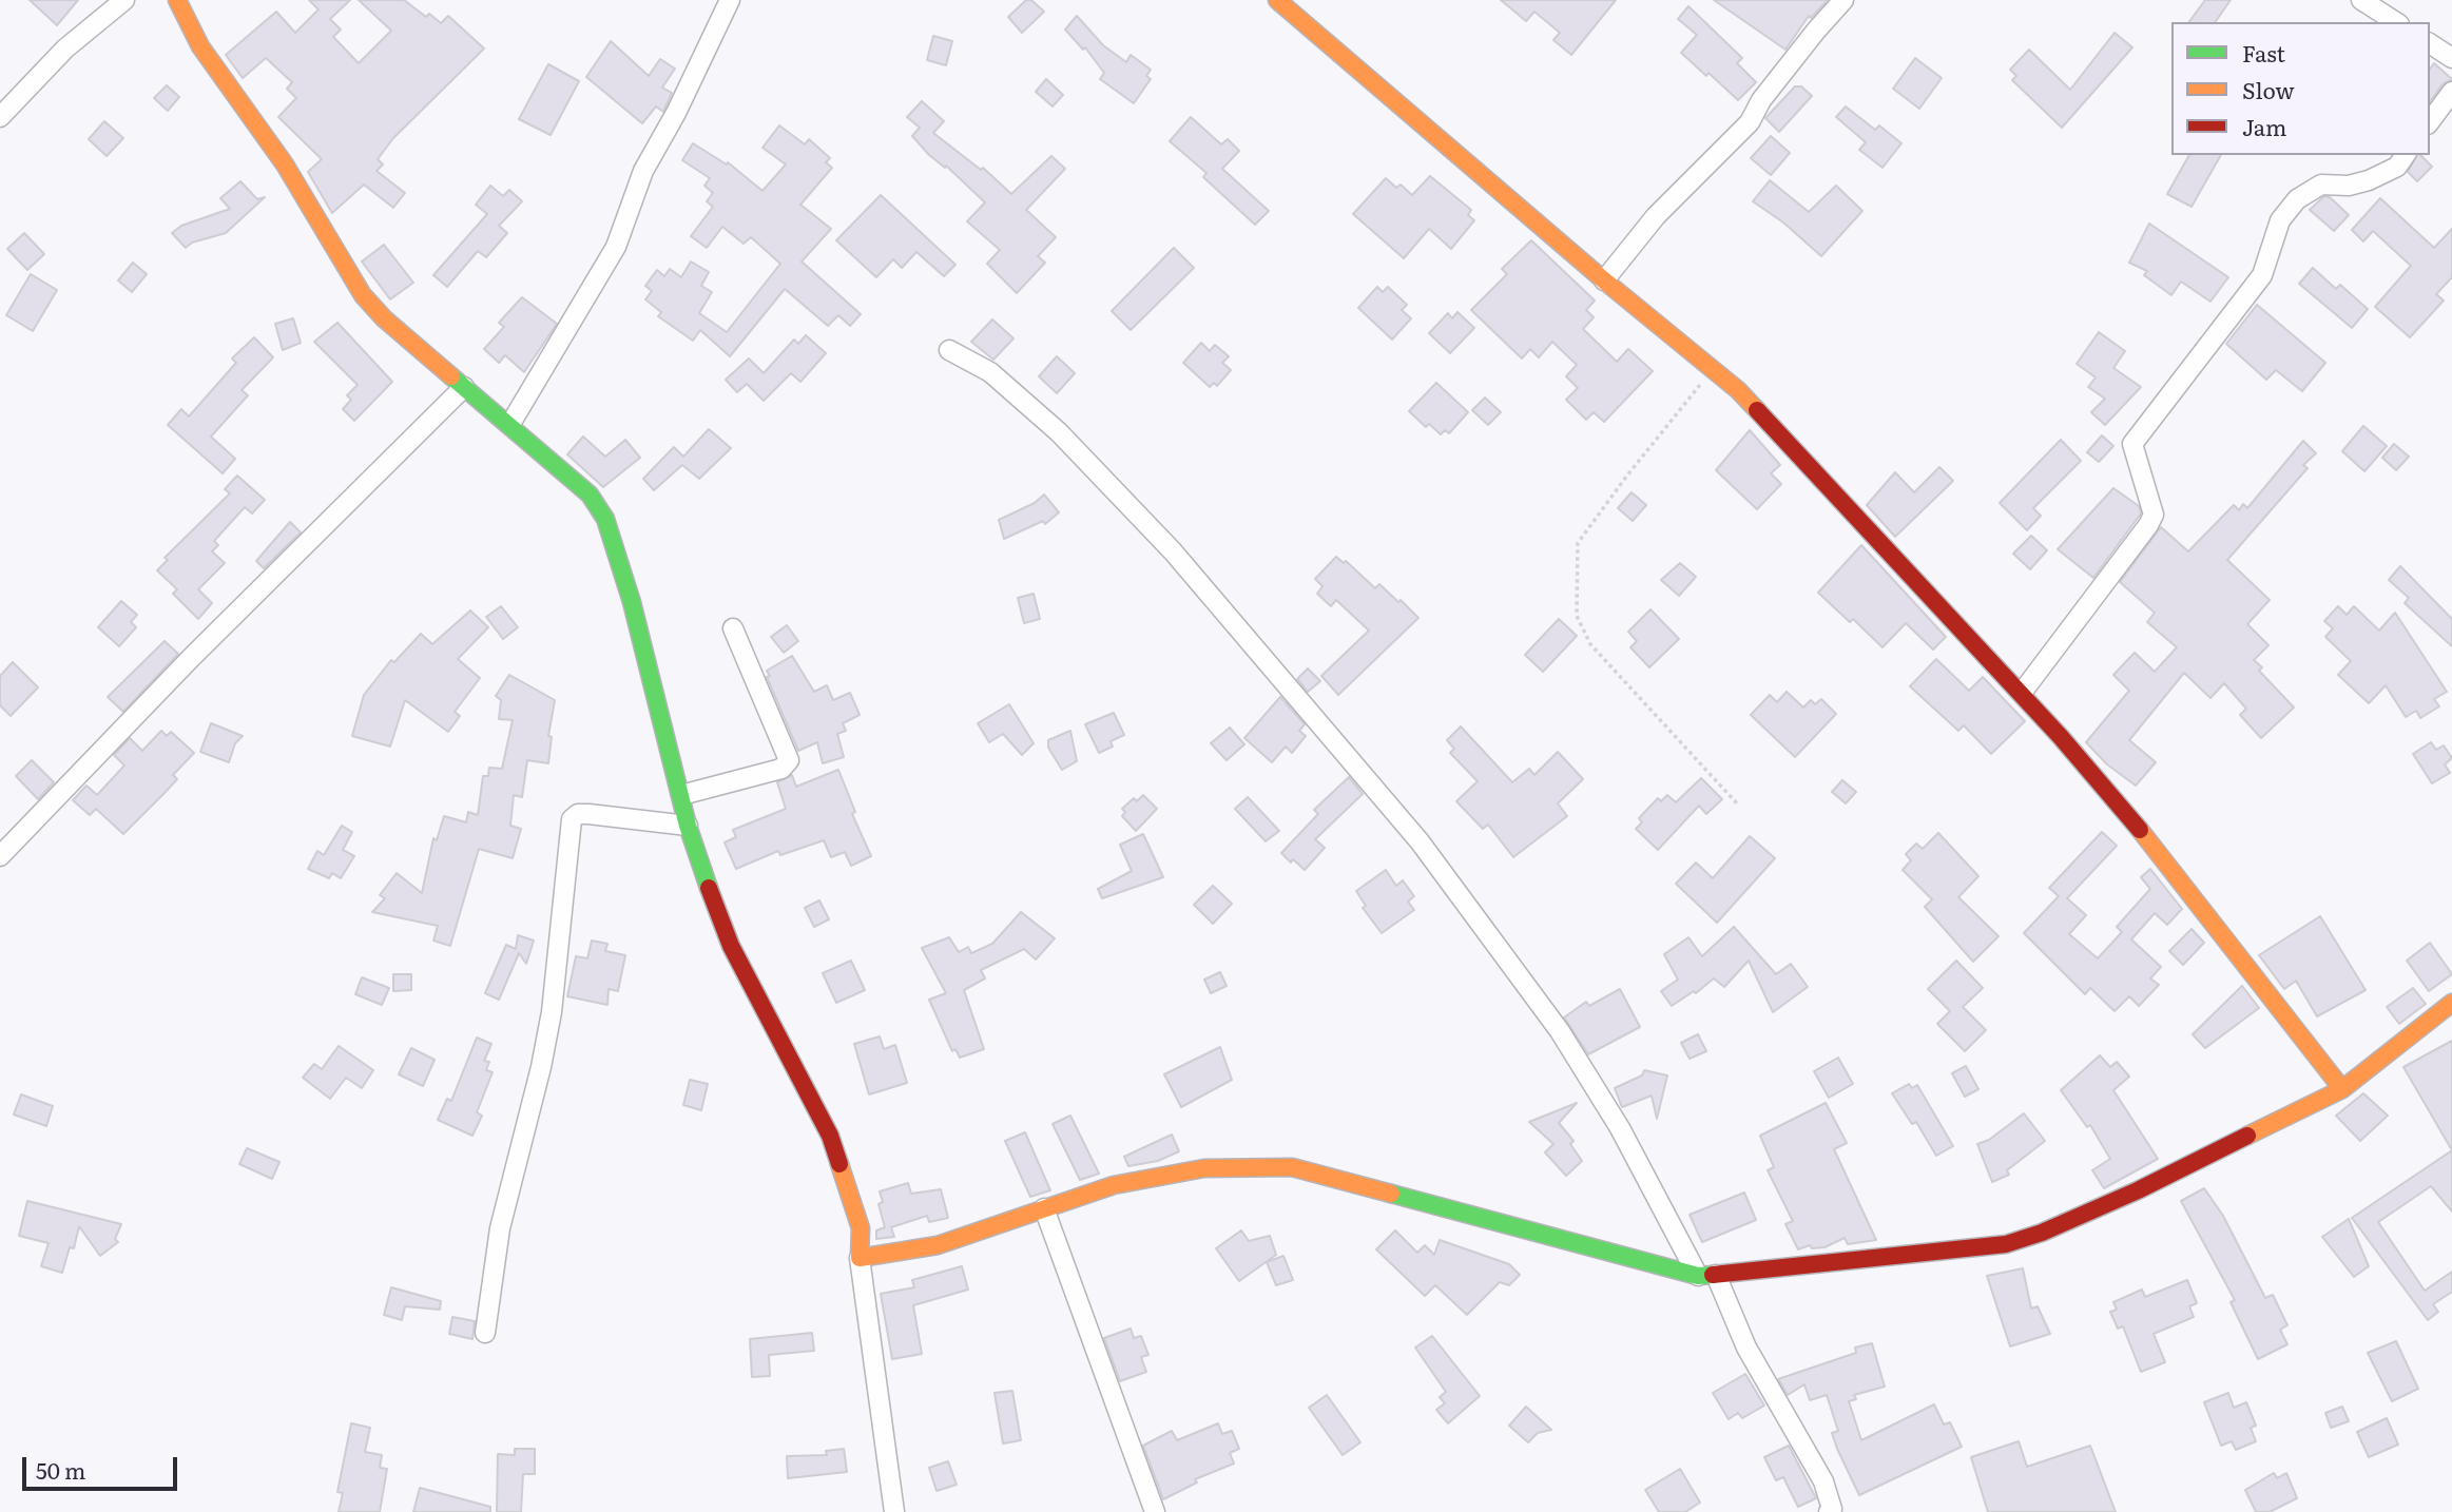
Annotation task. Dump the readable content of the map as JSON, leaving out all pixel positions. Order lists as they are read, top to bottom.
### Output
{
  "legend": ["Fast", "Slow", "Jam"],
  "scale_bar": "50 m"
}
